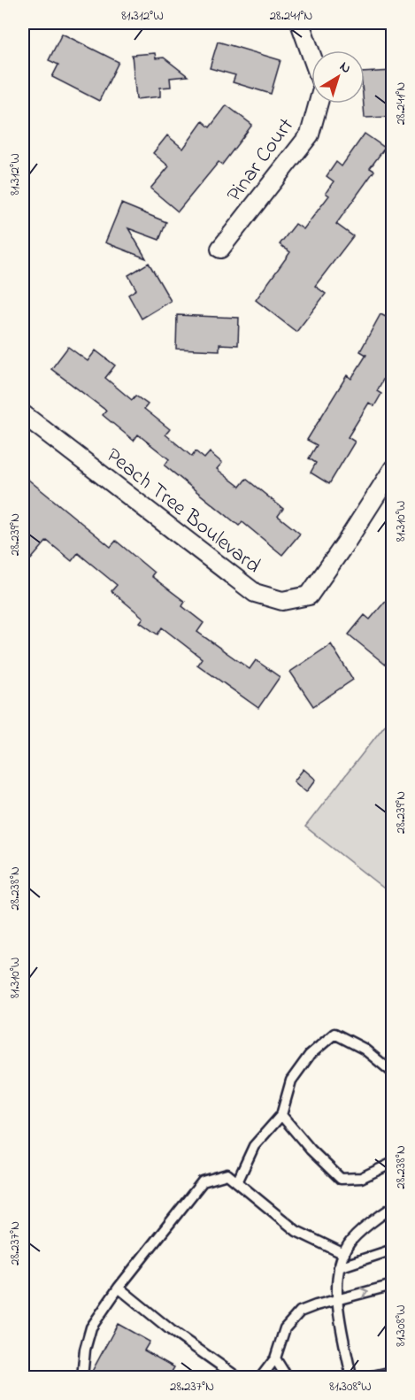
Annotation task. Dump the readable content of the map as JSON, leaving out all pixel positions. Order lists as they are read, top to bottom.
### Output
{
  "streets": {
    "street": ["Pinar Court", "Peach Tree Boulevard"]
  },
  "north": "top right",
  "coordinates": [
    "81.312°W",
    "28.241°N",
    "81.310°W",
    "28.239°N",
    "28.238°N",
    "28.237°N",
    "81.308°W"
  ]
}
